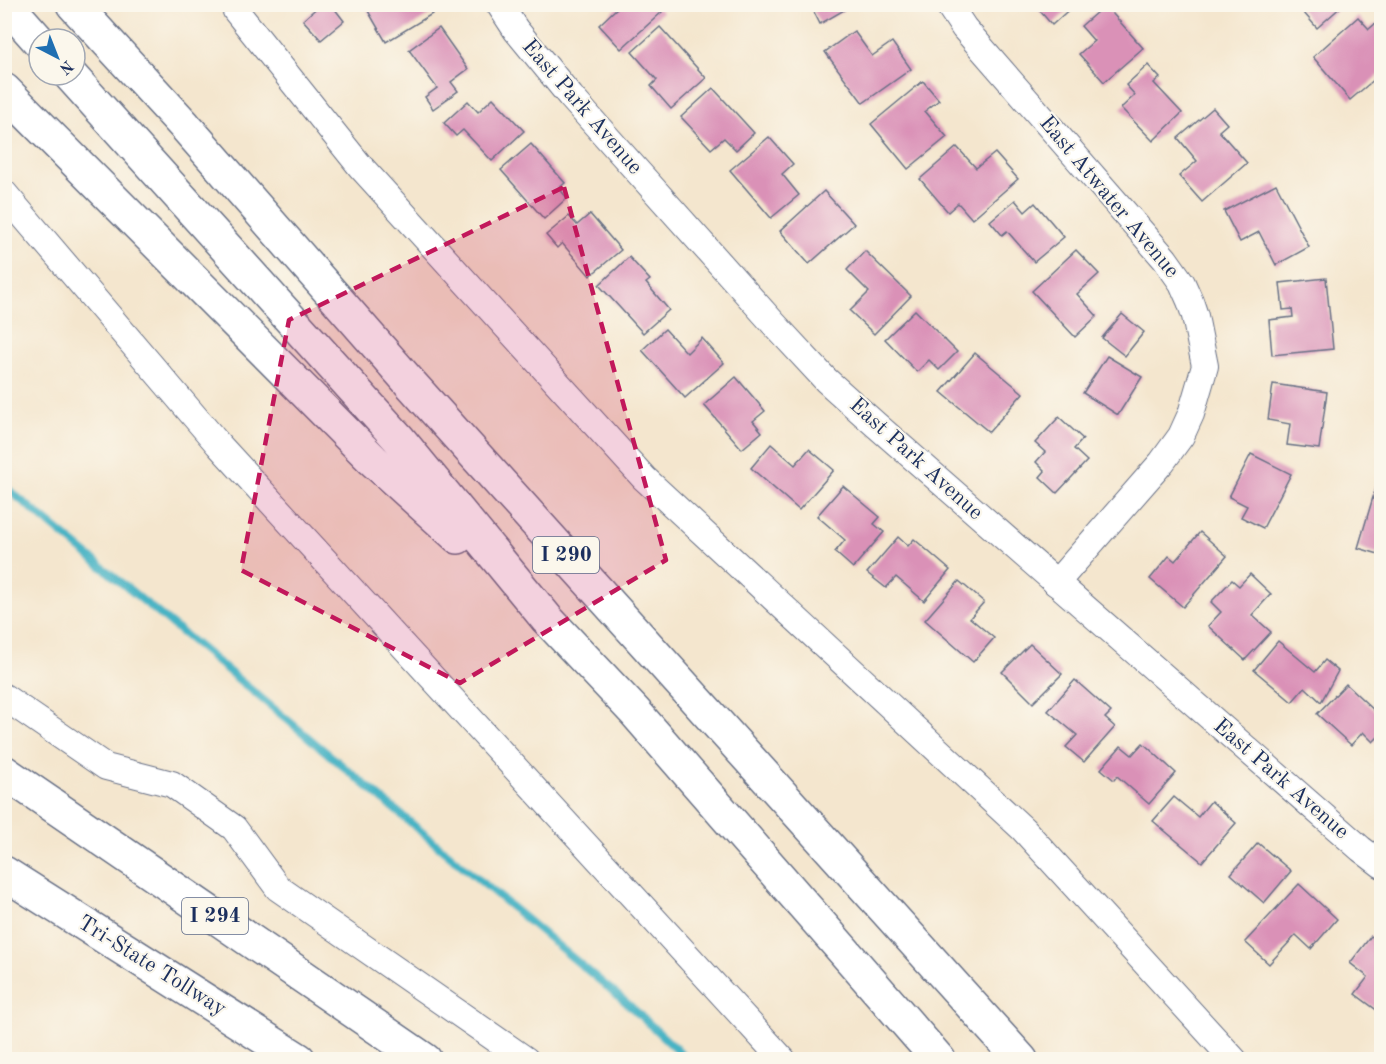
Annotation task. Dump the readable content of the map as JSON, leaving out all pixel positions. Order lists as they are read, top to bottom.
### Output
{
  "streets": {
    "highway": ["I 290", "I 294", "Tri-State Tollway"],
    "street": ["East Park Avenue", "East Atwater Avenue"]
  },
  "crossings": [
    ["East Park Avenue", "East Atwater Avenue"]
  ],
  "north": "bottom right"
}
